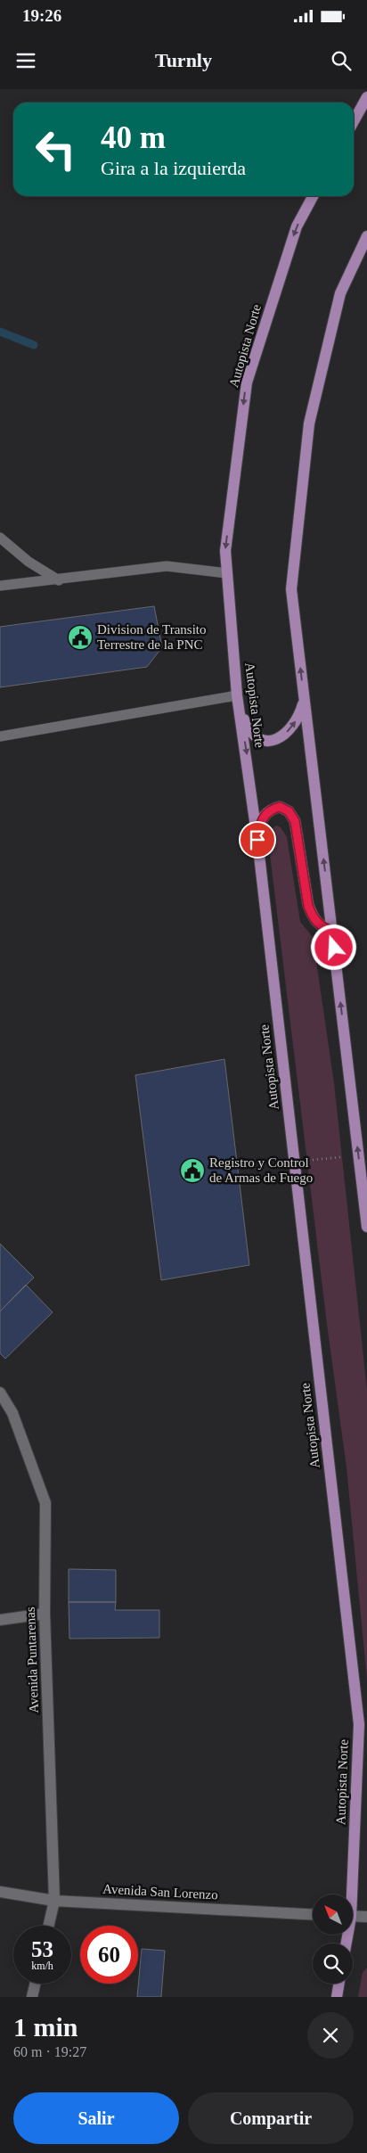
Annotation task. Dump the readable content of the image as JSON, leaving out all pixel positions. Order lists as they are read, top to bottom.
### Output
{
  "streets": {
    "main road": ["Autopista Norte"],
    "street": ["Avenida Puntarenas", "Avenida San Lorenzo"]
  },
  "crossings": [
    ["Avenida Puntarenas", "Avenida San Lorenzo"]
  ],
  "places": {
    "public building": ["Division de Transito Terrestre de la PNC", "Registro y Control de Armas de Fuego"]
  },
  "north": "top left",
  "page": {
    "status": "19:26",
    "header": "Turnly",
    "turn": ["40 m", "Gira a la izquierda"],
    "speed": "53 km/h",
    "limit": "60",
    "heading": ["1 min", "60 m · 19:27"],
    "buttons": ["Salir", "Compartir"]
  }
}
